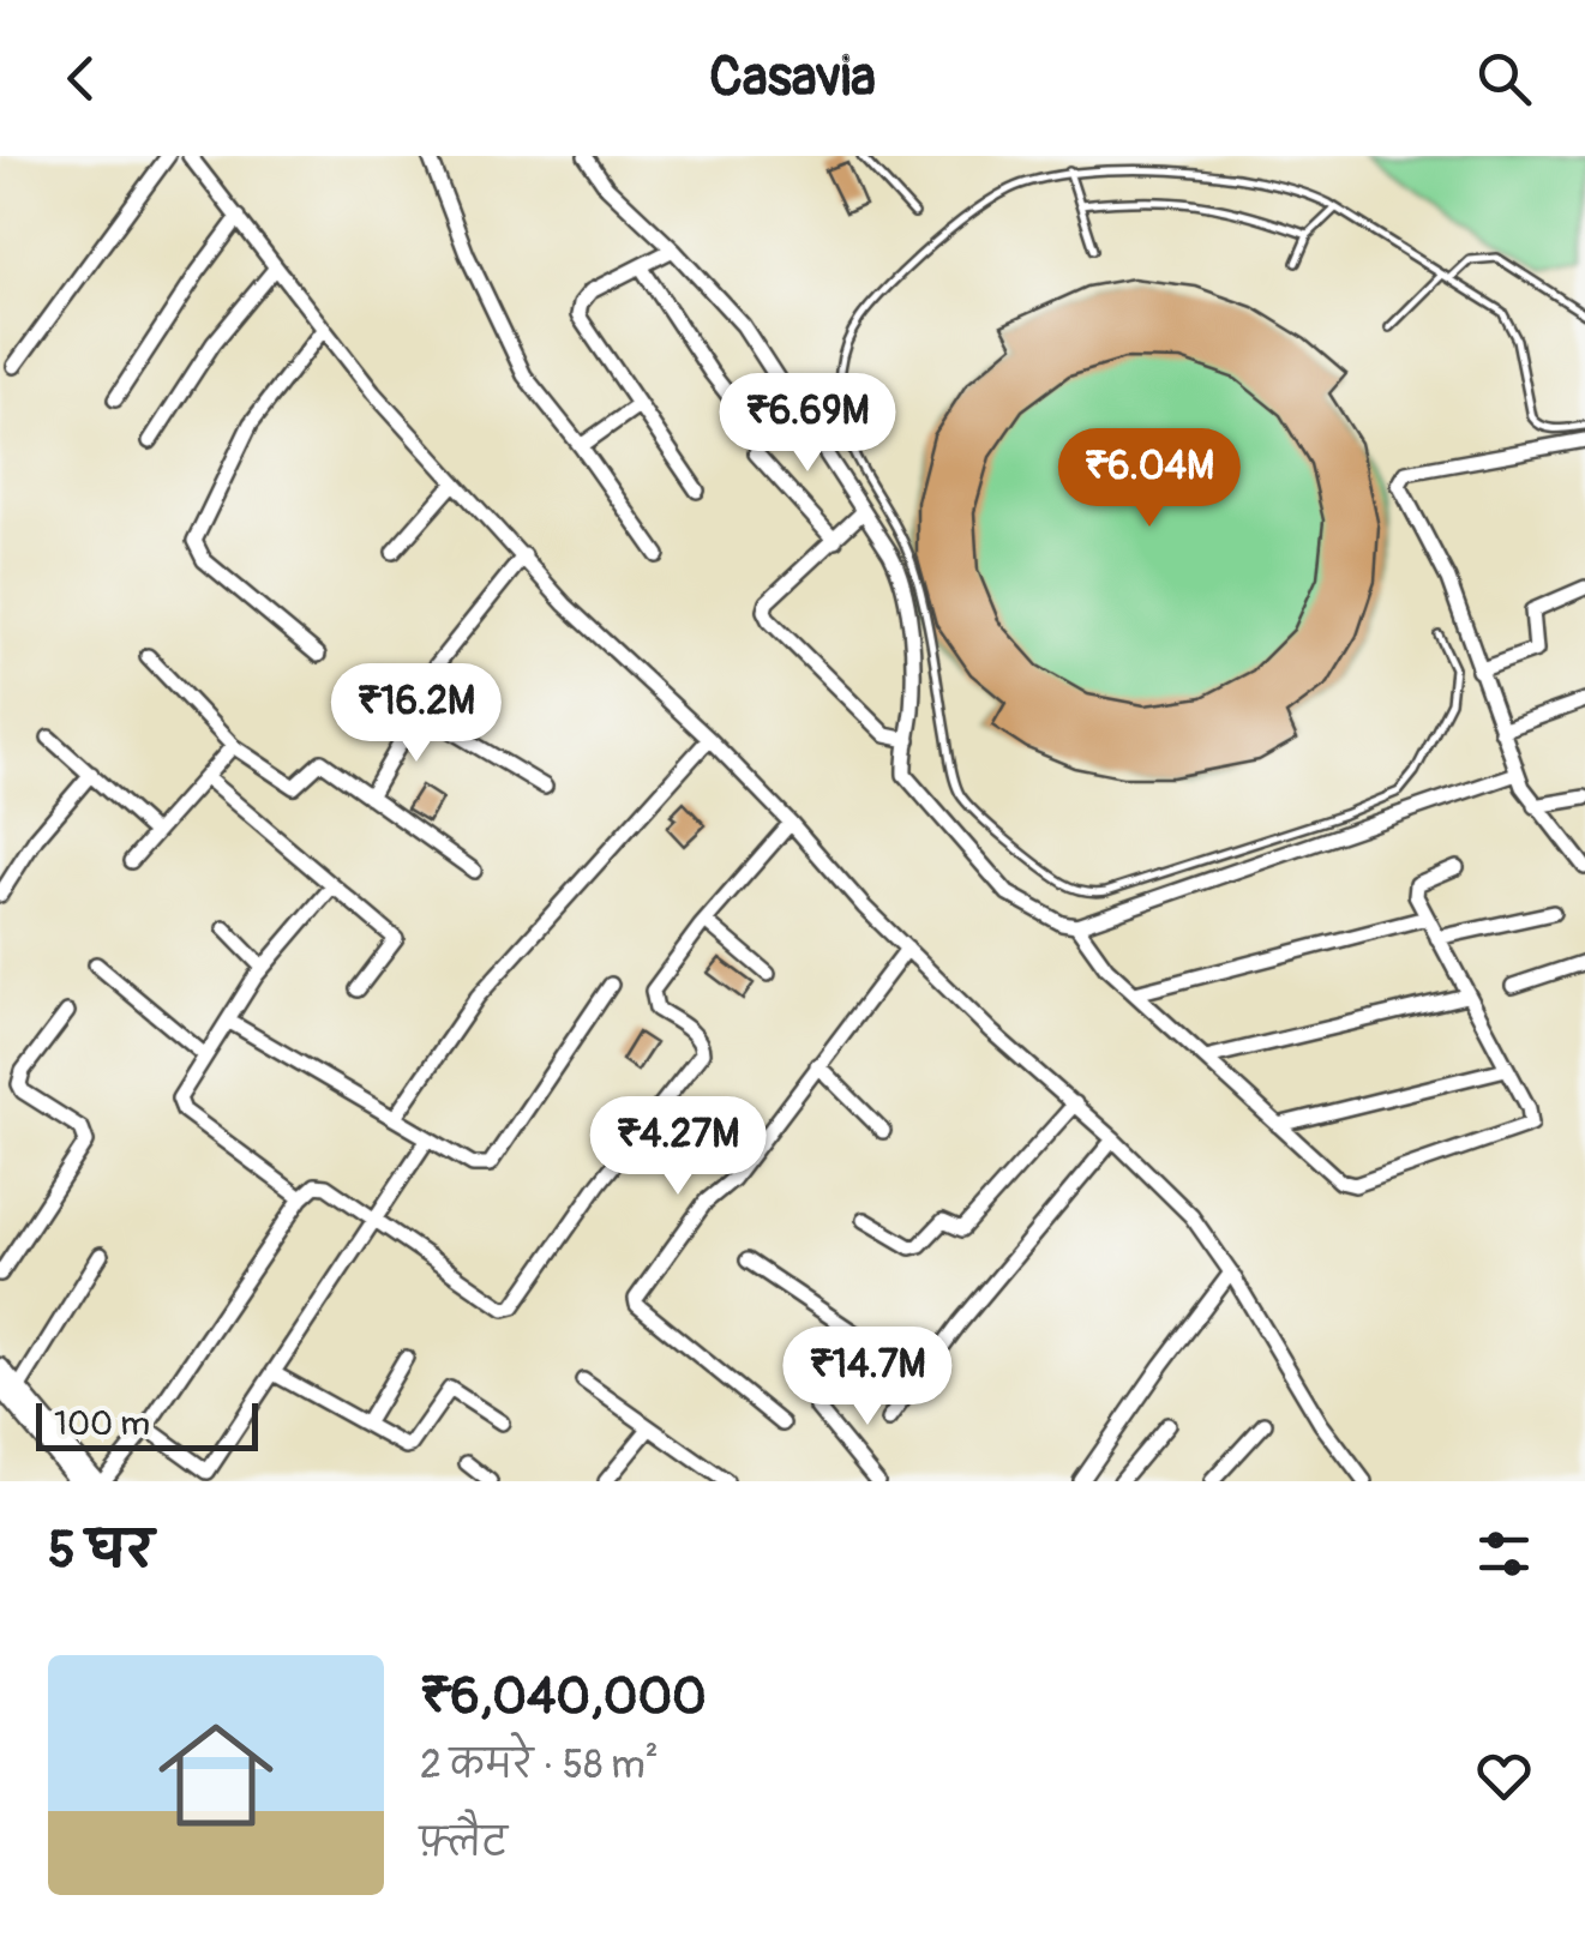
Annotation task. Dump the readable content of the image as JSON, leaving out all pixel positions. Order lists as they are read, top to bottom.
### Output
{
  "scale_bar": "100 m",
  "page": {
    "header": "Casavia",
    "price": [
      "₹6.69M",
      "₹6.04M",
      "₹16.2M",
      "₹4.27M",
      "₹14.7M"
    ],
    "scale": "100 m",
    "heading": "5 घर",
    "list": [
      {
        "name": "₹6,040,000",
        "note": "2 कमरे · 58 m² · फ़्लैट"
      }
    ]
  }
}
